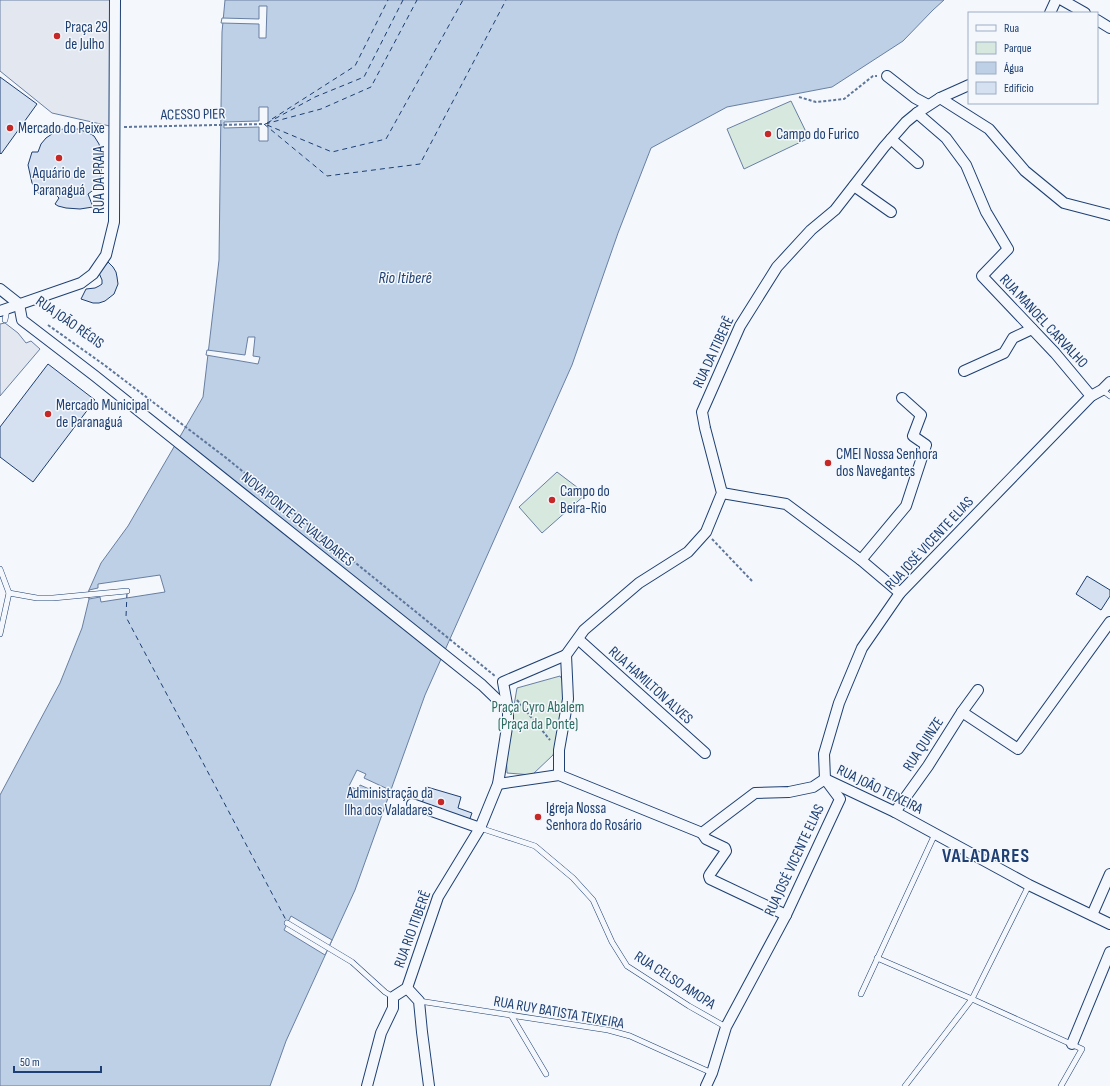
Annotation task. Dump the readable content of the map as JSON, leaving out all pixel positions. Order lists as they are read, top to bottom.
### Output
{
  "streets": {
    "street": [
      "RUA DA PRAIA",
      "RUA MANOEL CARVALHO",
      "RUA JOÃO RÉGIS",
      "RUA DA ITIBERÊ",
      "NOVA PONTE DE VALADARES",
      "RUA JOSÉ VICENTE ELIAS",
      "RUA HAMILTON ALVES",
      "RUA QUINZE",
      "RUA JOÃO TEIXEIRA",
      "RUA RIO ITIBERÊ"
    ],
    "lane": ["RUA CELSO AMOPA", "RUA RUY BATISTA TEIXEIRA"],
    "path": ["ACESSO PIER"]
  },
  "crossings": [
    ["RUA DA PRAIA", "RUA JOÃO RÉGIS"],
    ["RUA MANOEL CARVALHO", "RUA DA ITIBERÊ"],
    ["RUA MANOEL CARVALHO", "RUA JOSÉ VICENTE ELIAS"],
    ["RUA JOÃO RÉGIS", "NOVA PONTE DE VALADARES"],
    ["NOVA PONTE DE VALADARES", "RUA RIO ITIBERÊ"],
    ["RUA JOSÉ VICENTE ELIAS", "RUA JOÃO TEIXEIRA"],
    ["RUA JOSÉ VICENTE ELIAS", "RUA CELSO AMOPA"],
    ["RUA JOSÉ VICENTE ELIAS", "RUA RUY BATISTA TEIXEIRA"],
    ["RUA QUINZE", "RUA JOÃO TEIXEIRA"],
    ["RUA RIO ITIBERÊ", "RUA CELSO AMOPA"]
  ],
  "districts": ["VALADARES"],
  "water": ["Rio Itiberê"],
  "parks": ["Praça Cyro Abalem (Praça da Ponte)"],
  "places": [
    "Praça 29 de Julho",
    "Mercado do Peixe",
    "Campo do Furico",
    "Aquário de Paranaguá",
    "Mercado Municipal de Paranaguá",
    "CMEI Nossa Senhora dos Navegantes",
    "Campo do Beira-Rio",
    "Administração da Ilha dos Valadares",
    "Igreja Nossa Senhora do Rosário"
  ],
  "legend": [
    "Rua",
    "Parque",
    "Água",
    "Edifício"
  ],
  "scale_bar": "50 m"
}
